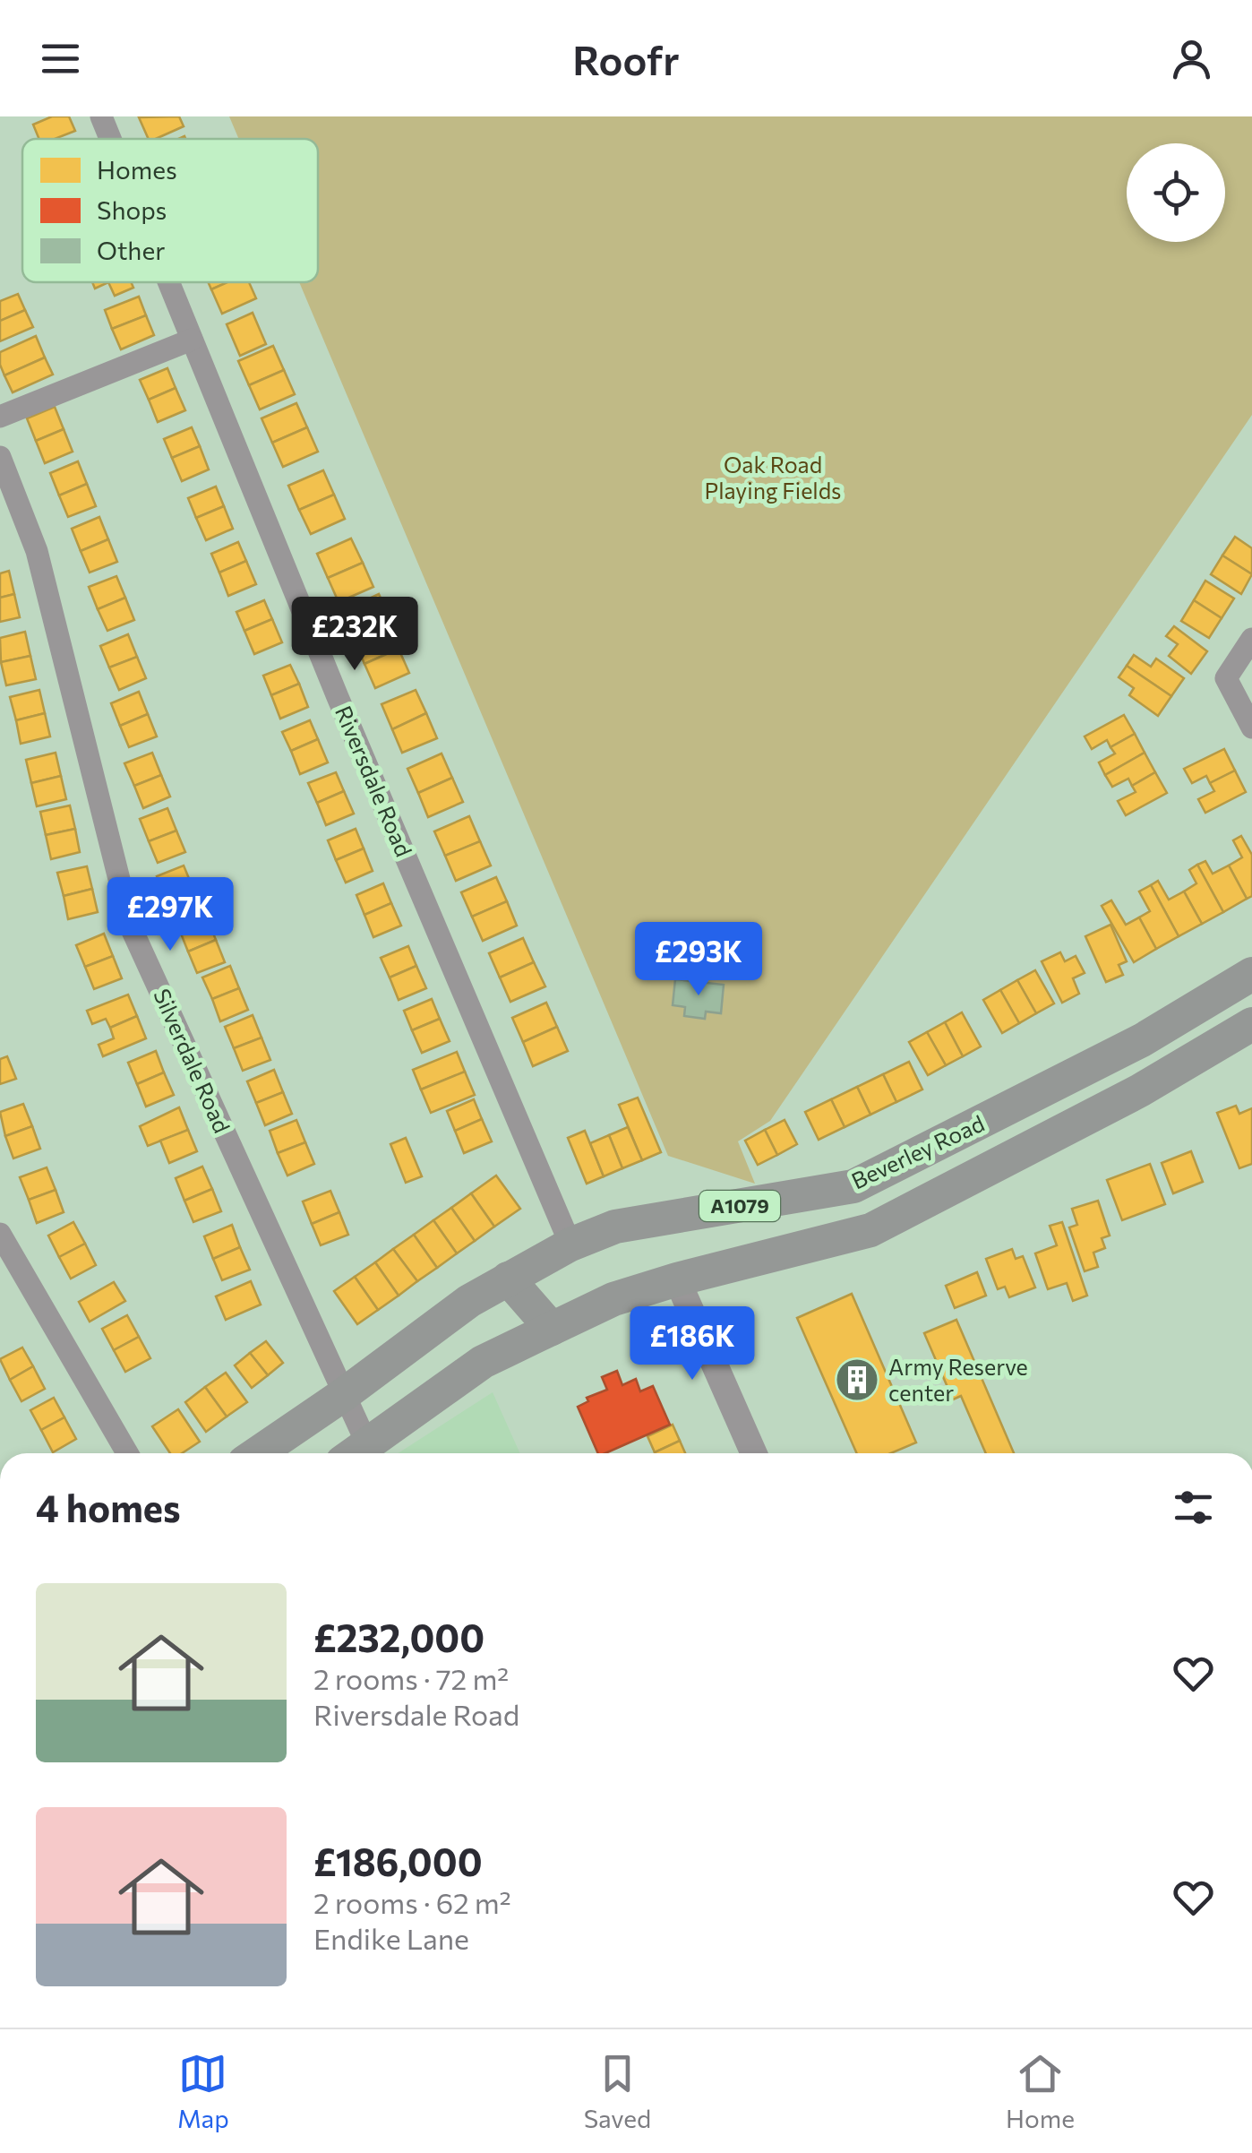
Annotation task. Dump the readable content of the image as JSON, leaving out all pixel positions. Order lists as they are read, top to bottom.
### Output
{
  "streets": {
    "main road": ["Beverley Road", "A1079"],
    "street": ["Riversdale Road", "Silverdale Road"]
  },
  "crossings": [
    ["Riversdale Road", "Beverley Road"],
    ["Silverdale Road", "Beverley Road"]
  ],
  "parks": ["Oak Road Playing Fields"],
  "places": {
    "building": ["Army Reserve center"]
  },
  "legend": ["Homes", "Shops", "Other"],
  "page": {
    "header": "Roofr",
    "price": [
      "£232K",
      "£297K",
      "£293K",
      "£186K"
    ],
    "heading": "4 homes",
    "list": [
      {
        "name": "£232,000",
        "note": "2 rooms · 72 m² · Riversdale Road"
      },
      {
        "name": "£186,000",
        "note": "2 rooms · 62 m² · Endike Lane"
      }
    ],
    "tabs": ["Map", "Saved", "Home"]
  }
}
